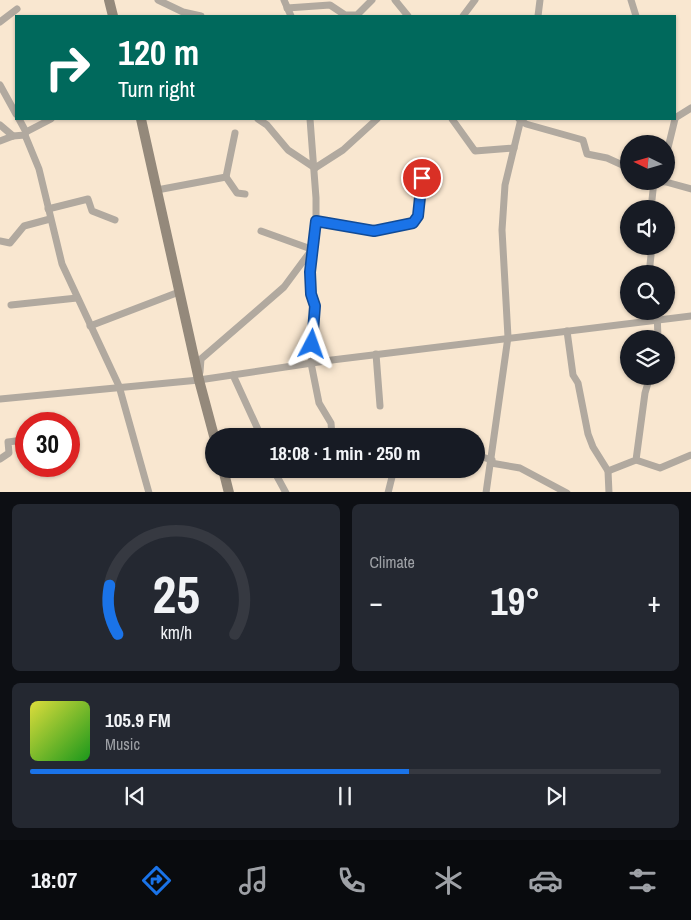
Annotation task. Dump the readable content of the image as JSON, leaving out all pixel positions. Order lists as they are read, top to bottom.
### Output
{
  "north": "left",
  "page": {
    "turn": ["120 m", "Turn right"],
    "limit": "30",
    "trip": "18:08 · 1 min · 250 m",
    "tile": "Climate",
    "heat": ["−", "19°", "+"],
    "song": ["105.9 FM", "Music"],
    "tabs": "18:07",
    "gauge": ["25", "km/h"]
  }
}
